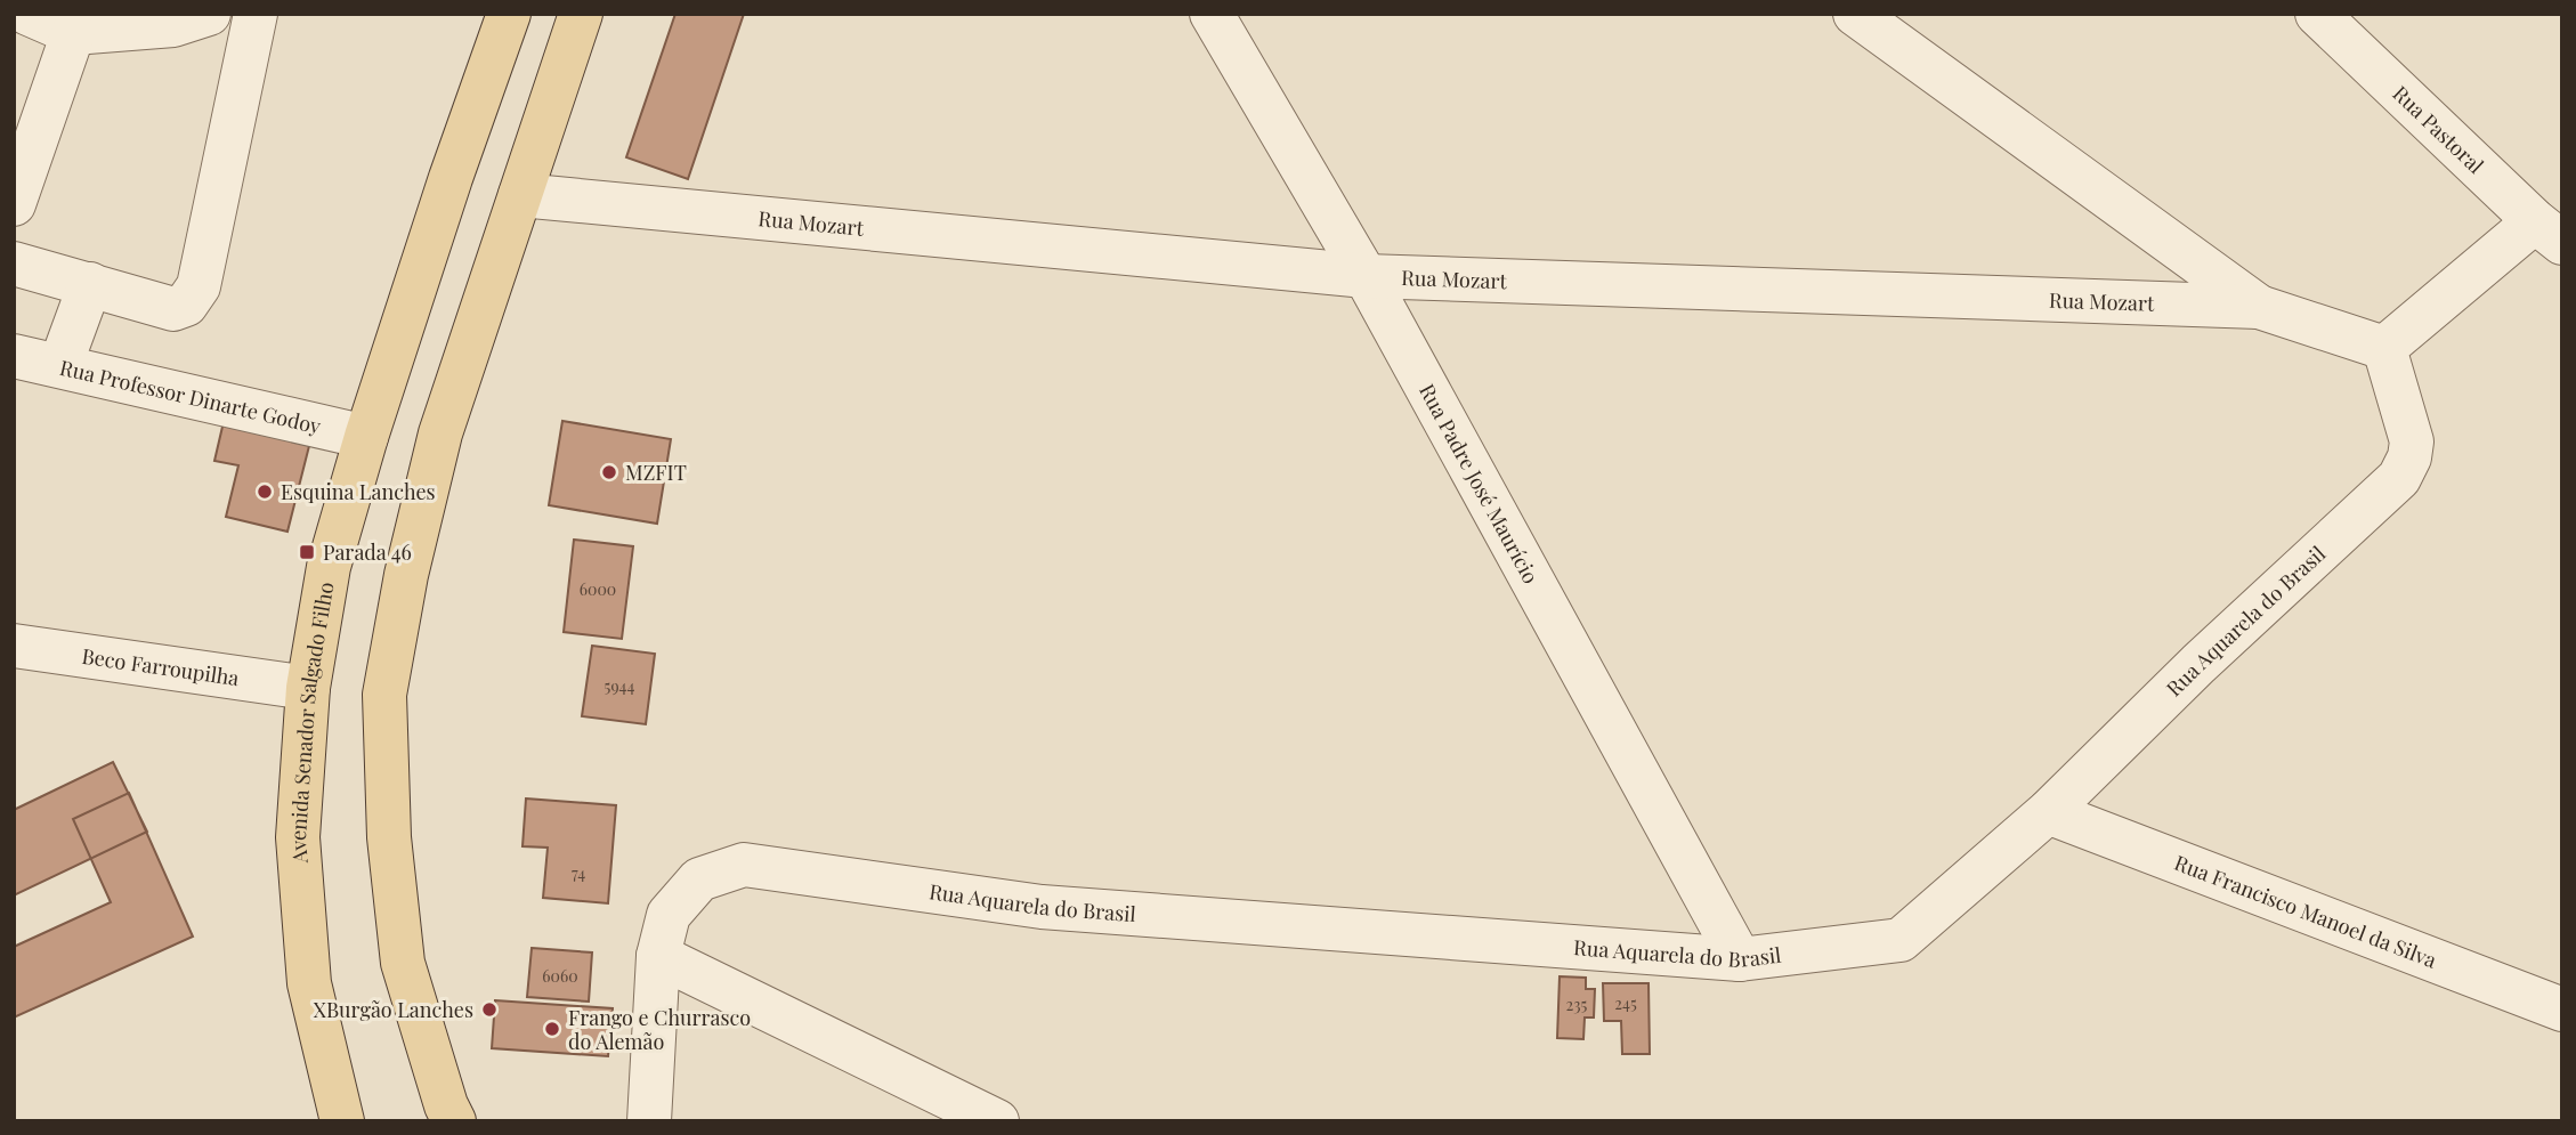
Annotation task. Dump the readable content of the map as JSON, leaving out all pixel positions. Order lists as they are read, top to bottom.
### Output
{
  "streets": {
    "main road": ["Avenida Senador Salgado Filho"],
    "street": [
      "Rua Pastoral",
      "Rua Mozart",
      "Rua Professor Dinarte Godoy",
      "Rua Padre José Maurício",
      "Rua Aquarela do Brasil",
      "Beco Farroupilha",
      "Rua Francisco Manoel da Silva"
    ]
  },
  "crossings": [
    ["Rua Mozart", "Rua Padre José Maurício"],
    ["Rua Mozart", "Rua Aquarela do Brasil"],
    ["Rua Professor Dinarte Godoy", "Avenida Senador Salgado Filho"],
    ["Rua Padre José Maurício", "Rua Aquarela do Brasil"],
    ["Rua Aquarela do Brasil", "Rua Francisco Manoel da Silva"],
    ["Beco Farroupilha", "Avenida Senador Salgado Filho"]
  ],
  "places": {
    "other": [
      "MZFIT",
      "Esquina Lanches",
      "XBurgão Lanches",
      "Frango e Churrasco do Alemão"
    ],
    "transit": ["Parada 46"]
  },
  "house_numbers": [
    "6000",
    "5944",
    "74",
    "6060",
    "245",
    "235"
  ]
}
